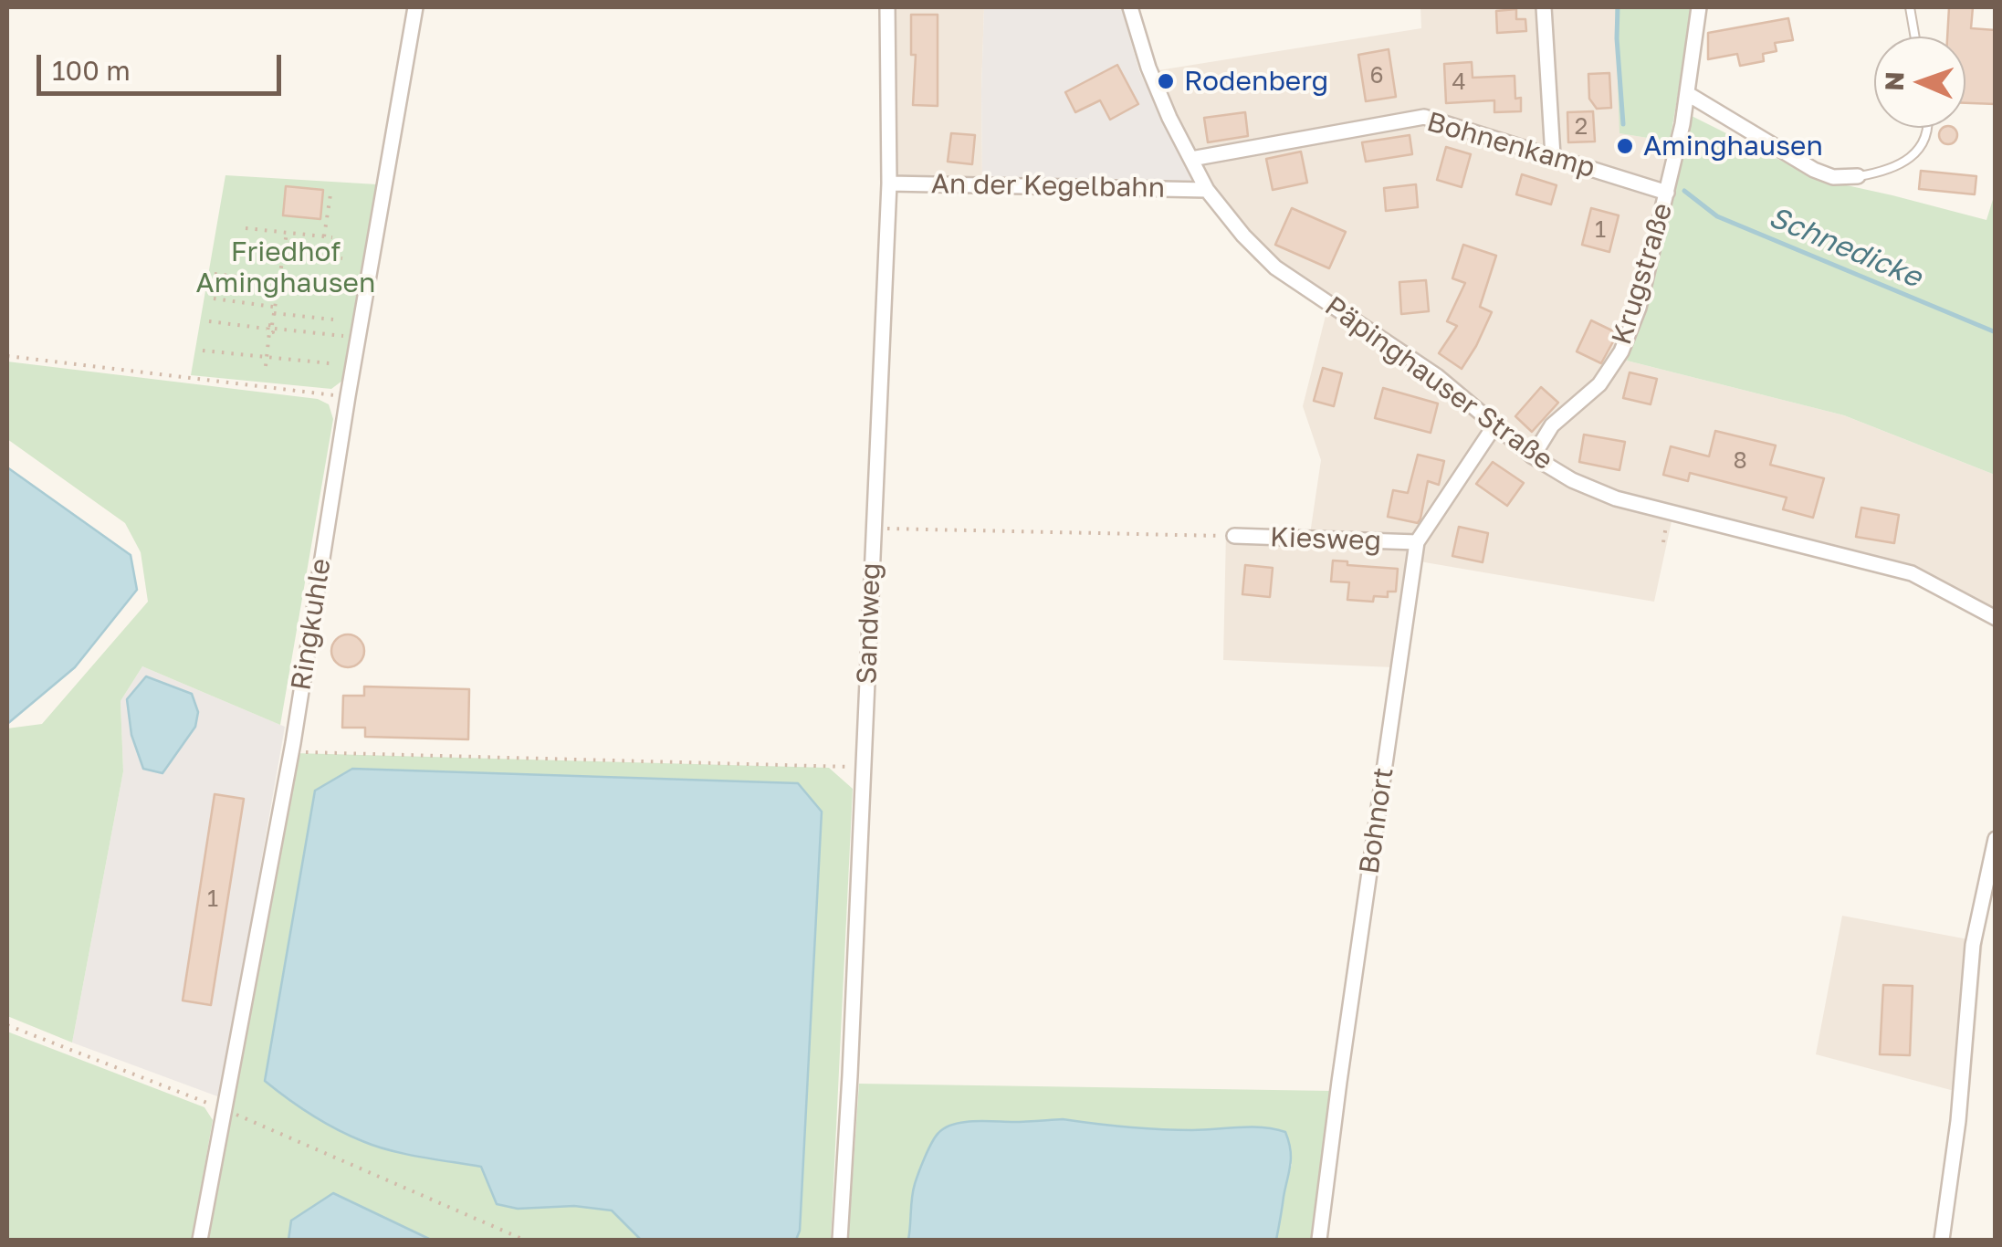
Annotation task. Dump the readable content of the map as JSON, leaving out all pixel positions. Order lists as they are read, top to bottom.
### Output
{
  "streets": {
    "street": [
      "Bohnenkamp",
      "An der Kegelbahn",
      "Krugstraße",
      "Päpinghauser Straße",
      "Kiesweg",
      "Sandweg",
      "Ringkuhle",
      "Bohnort"
    ]
  },
  "crossings": [
    ["Bohnenkamp", "Krugstraße"],
    ["Bohnenkamp", "Päpinghauser Straße"],
    ["An der Kegelbahn", "Päpinghauser Straße"],
    ["An der Kegelbahn", "Sandweg"],
    ["Krugstraße", "Päpinghauser Straße"],
    ["Päpinghauser Straße", "Bohnort"],
    ["Kiesweg", "Bohnort"]
  ],
  "water": ["Schnedicke"],
  "parks": ["Friedhof Aminghausen"],
  "places": ["Rodenberg", "Aminghausen"],
  "house_numbers": [
    "6",
    "4",
    "2",
    "1",
    "8",
    "1"
  ],
  "scale_bar": "100 m",
  "north": "left"
}
